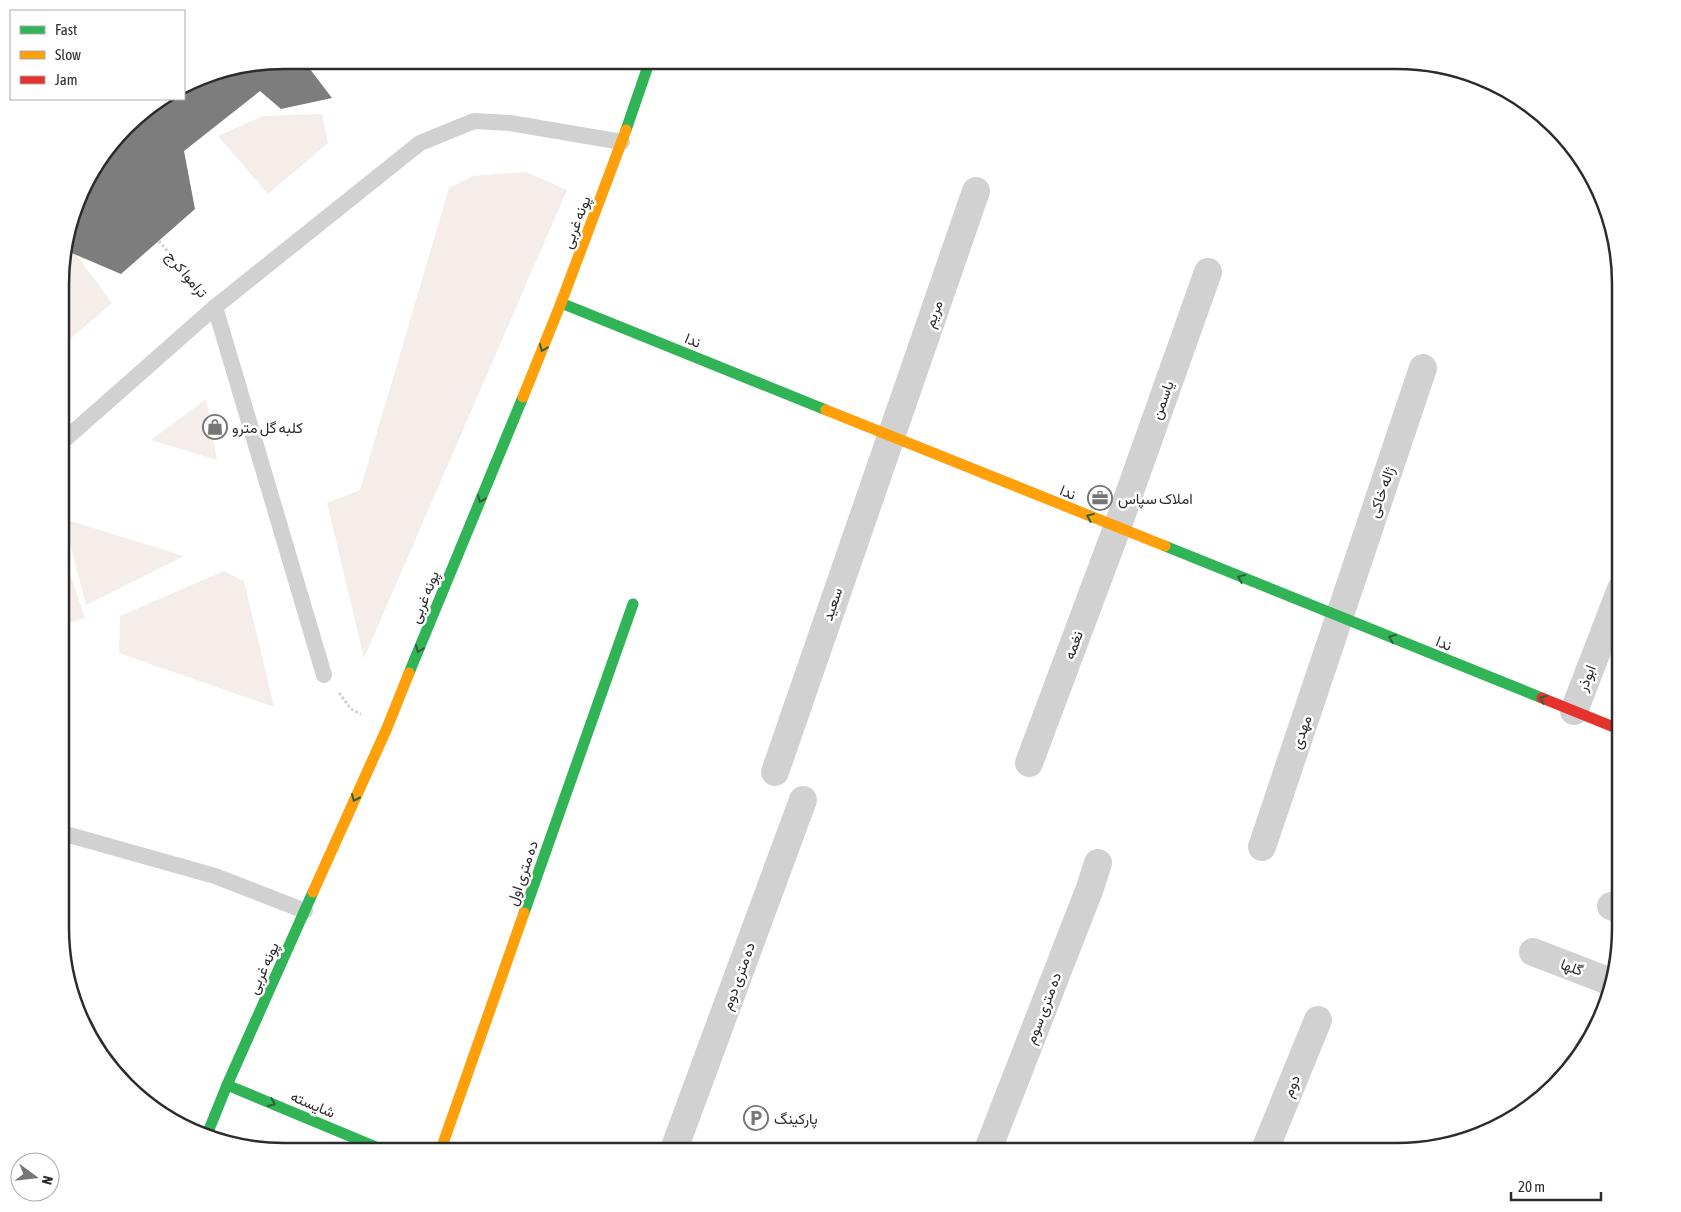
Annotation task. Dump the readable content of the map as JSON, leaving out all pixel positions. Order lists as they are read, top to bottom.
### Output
{
  "streets": {
    "street": [
      "پونه غربی",
      "مریم",
      "ندا",
      "یاسمن",
      "ژاله خاکی",
      "سعید",
      "نغمه",
      "ابوذر",
      "مهدی",
      "ده متری اول",
      "گلها",
      "ده متری دوم",
      "ده متری سوم",
      "دوم",
      "شایسته"
    ],
    "path": ["تراموا کرج"]
  },
  "crossings": [
    ["پونه غربی", "ندا"],
    ["پونه غربی", "شایسته"],
    ["مریم", "ندا"],
    ["مریم", "سعید"],
    ["ندا", "یاسمن"],
    ["ندا", "ژاله خاکی"],
    ["ندا", "سعید"],
    ["ندا", "نغمه"],
    ["ندا", "ابوذر"],
    ["ندا", "مهدی"],
    ["یاسمن", "نغمه"],
    ["ژاله خاکی", "مهدی"]
  ],
  "one_way": ["پونه غربی", "ندا", "شایسته"],
  "places": {
    "shop": ["کلبه گل مترو"],
    "office": ["املاک سپاس"],
    "parking": ["پارکینگ"]
  },
  "legend": ["Fast", "Slow", "Jam"],
  "scale_bar": "20 m",
  "north": "right"
}
